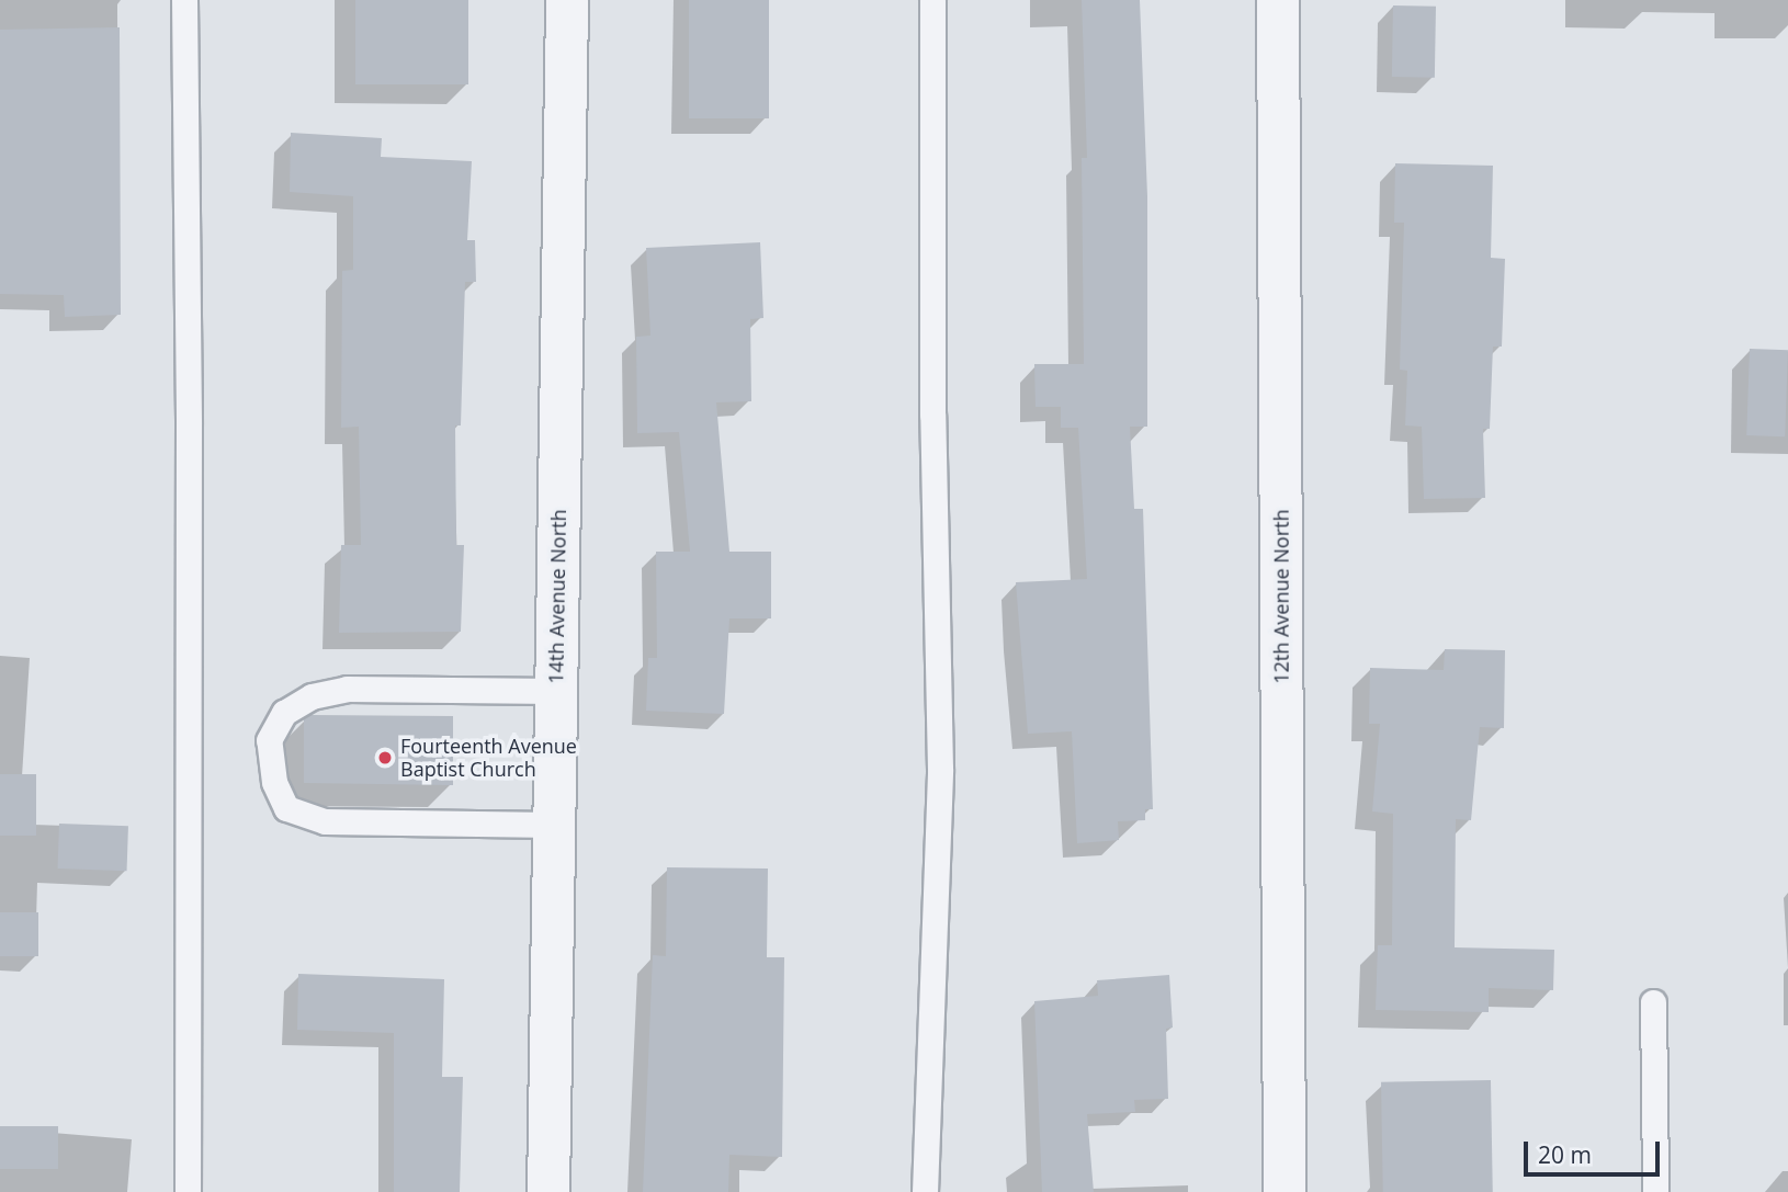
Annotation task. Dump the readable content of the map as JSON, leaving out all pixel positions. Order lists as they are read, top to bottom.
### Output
{
  "streets": {
    "street": ["14th Avenue North", "12th Avenue North"]
  },
  "places": ["Fourteenth Avenue Baptist Church"],
  "scale_bar": "20 m"
}
